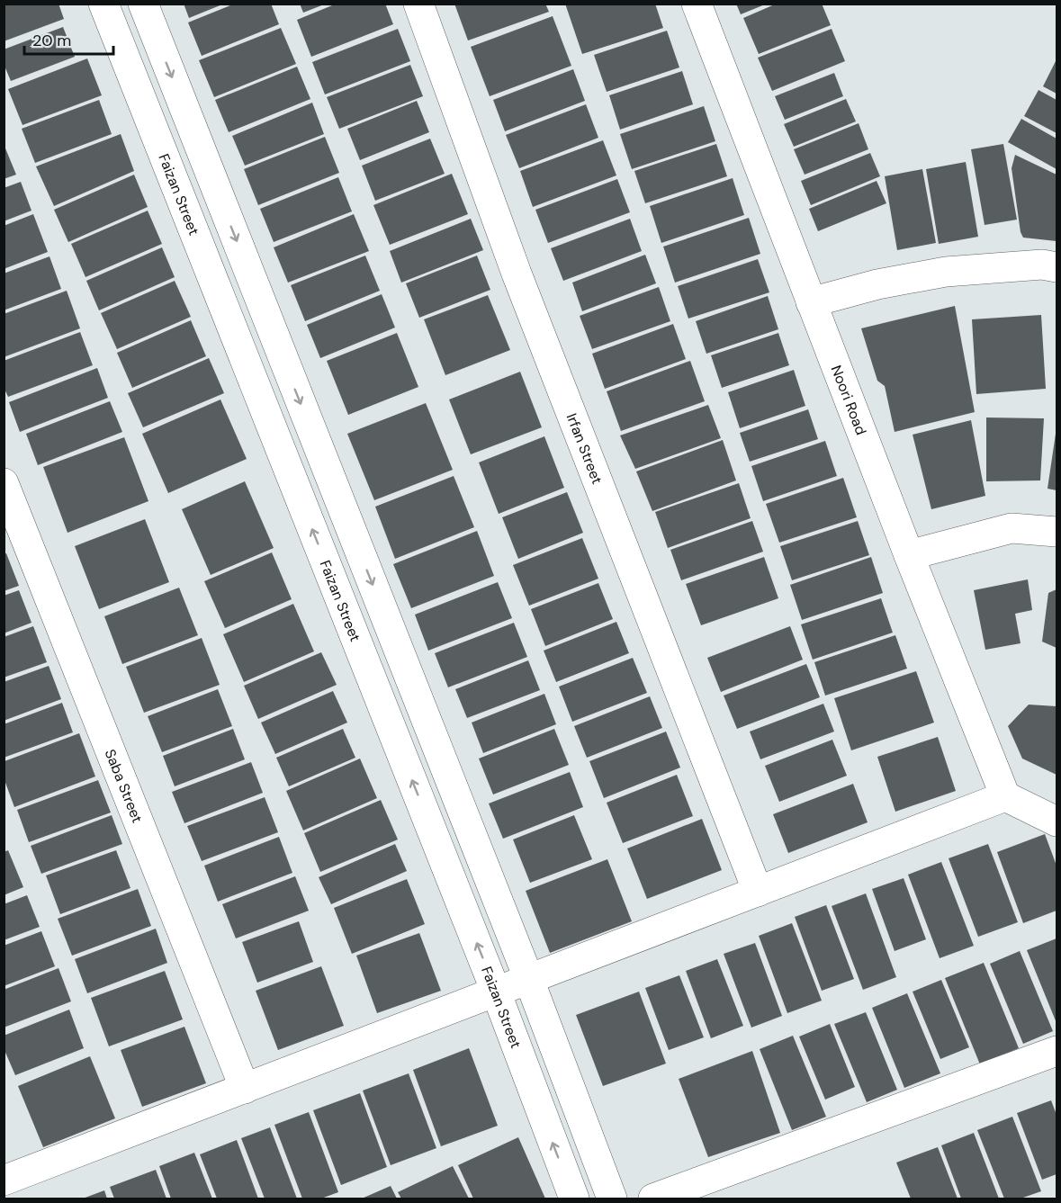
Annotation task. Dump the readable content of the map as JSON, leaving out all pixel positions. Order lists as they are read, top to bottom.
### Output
{
  "streets": {
    "street": [
      "Faizan Street",
      "Noori Road",
      "Irfan Street",
      "Saba Street"
    ]
  },
  "scale_bar": "20 m"
}
